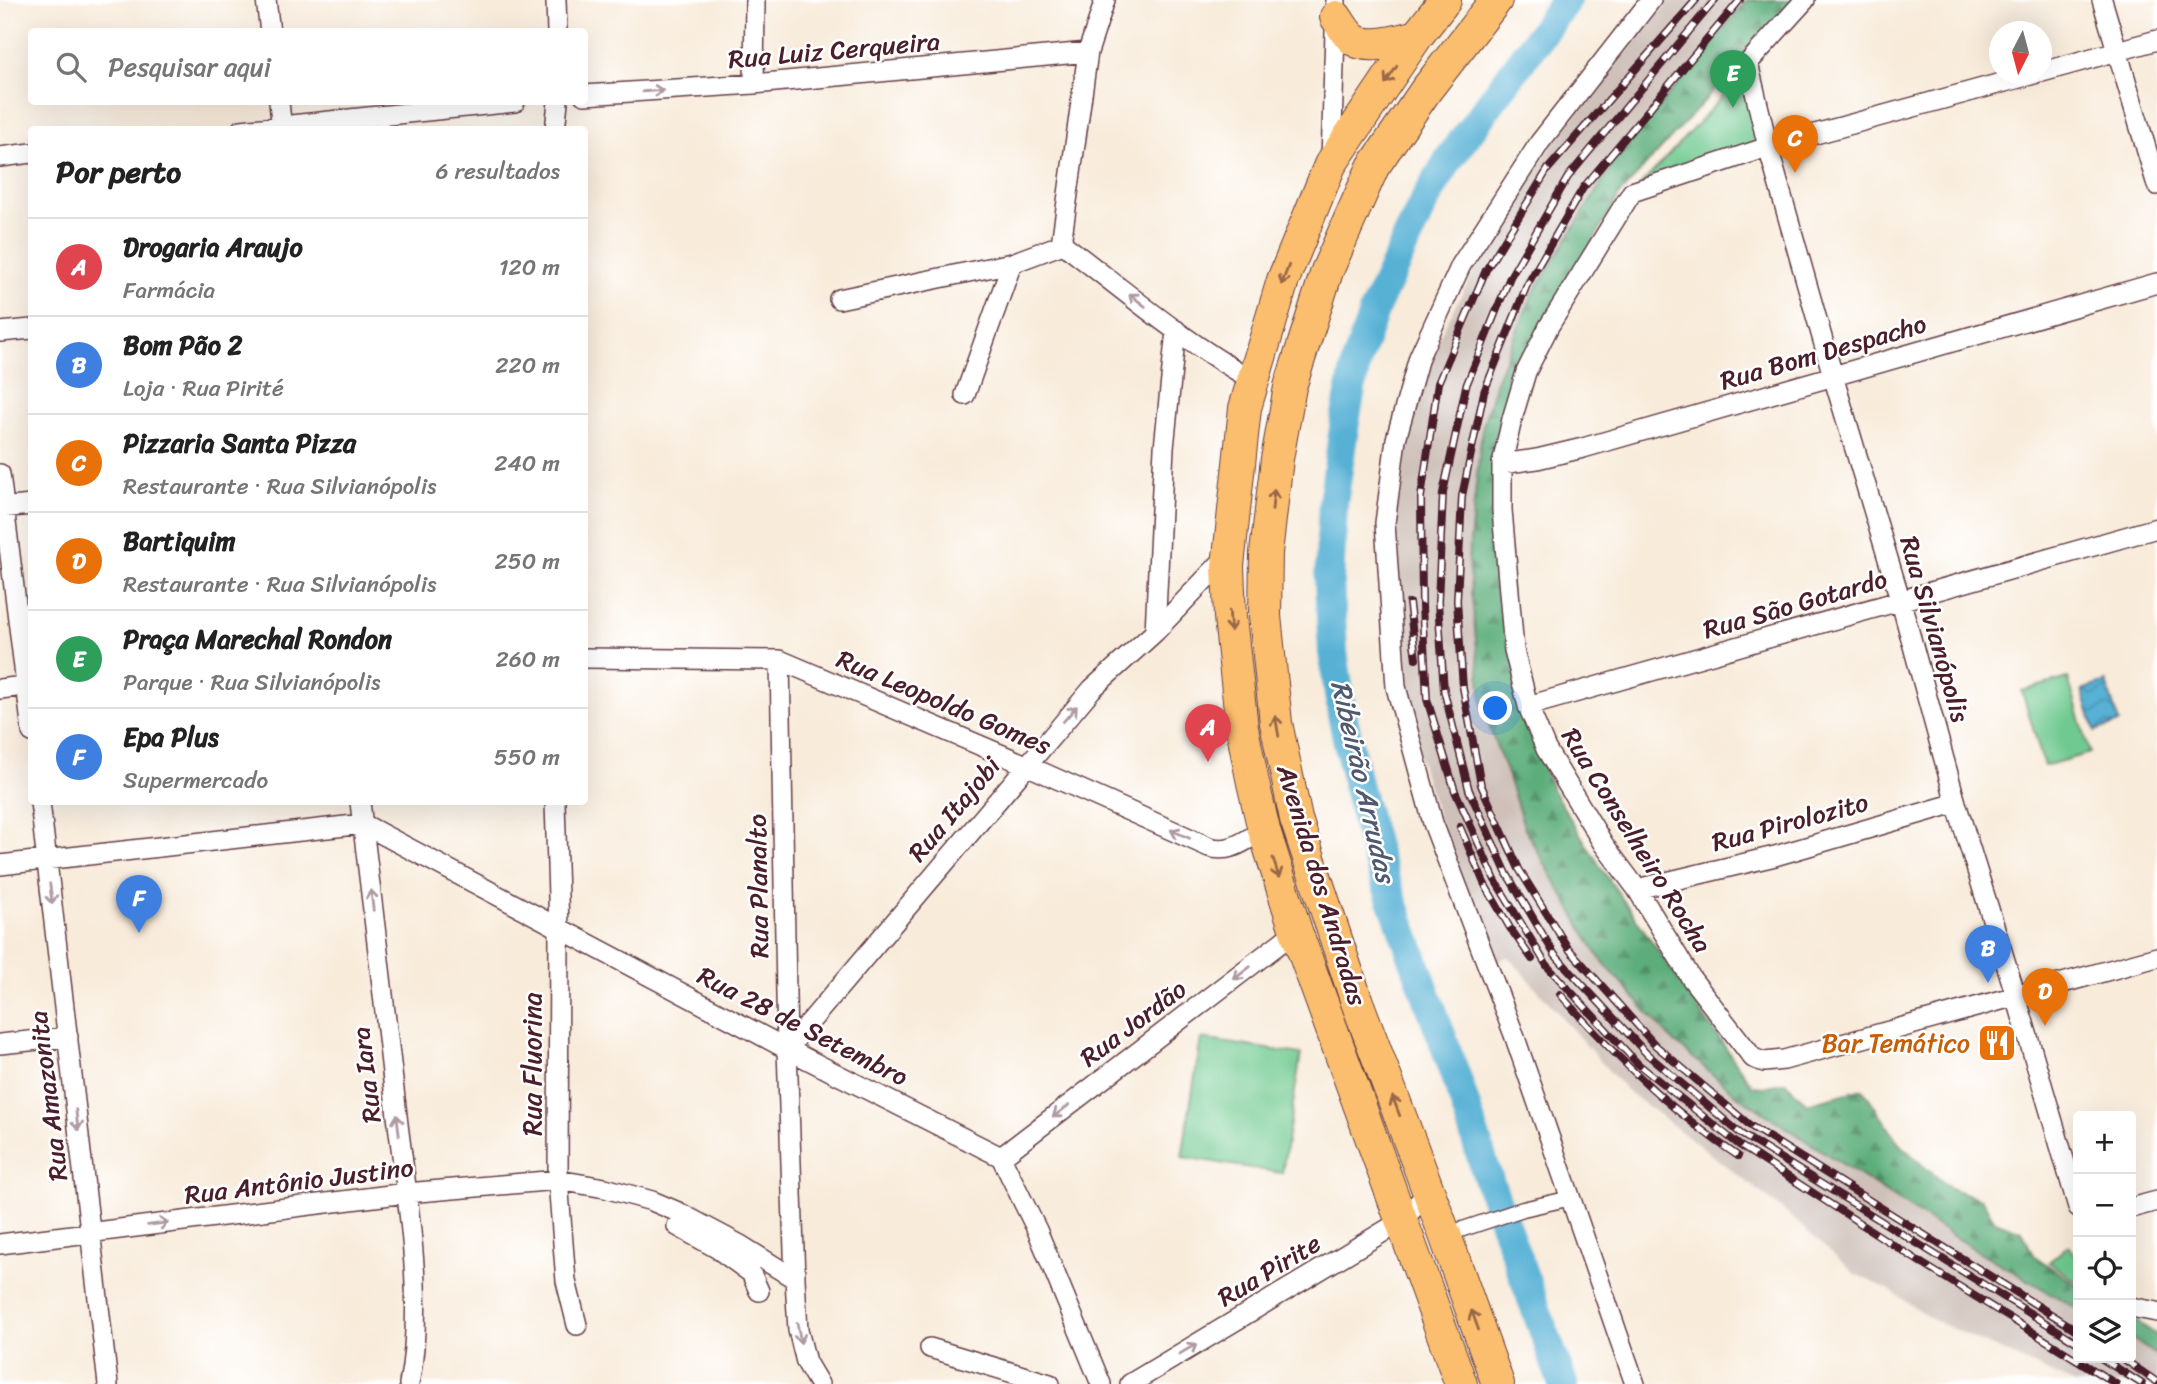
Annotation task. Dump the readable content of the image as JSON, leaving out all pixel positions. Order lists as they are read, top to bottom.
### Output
{
  "streets": {
    "main road": ["Avenida dos Andradas"],
    "street": [
      "Rua Luiz Cerqueira",
      "Rua Bom Despacho",
      "Rua São Gotardo",
      "Rua Silvianópolis",
      "Rua Leopoldo Gomes",
      "Rua Itajobi",
      "Rua Pirolozito",
      "Rua Conselheiro Rocha",
      "Rua Planalto",
      "Rua Jordão",
      "Rua 28 de Setembro",
      "Rua Fluorina",
      "Rua Iara",
      "Rua Amazonita",
      "Rua Antônio Justino",
      "Rua Pirite"
    ]
  },
  "crossings": [
    ["Rua Bom Despacho", "Rua Silvianópolis"],
    ["Rua Bom Despacho", "Rua Conselheiro Rocha"],
    ["Rua São Gotardo", "Rua Silvianópolis"],
    ["Rua São Gotardo", "Rua Conselheiro Rocha"],
    ["Rua Silvianópolis", "Rua Pirolozito"],
    ["Rua Silvianópolis", "Rua Conselheiro Rocha"],
    ["Rua Leopoldo Gomes", "Rua Itajobi"],
    ["Rua Leopoldo Gomes", "Avenida dos Andradas"],
    ["Rua Leopoldo Gomes", "Rua Planalto"],
    ["Rua Itajobi", "Avenida dos Andradas"],
    ["Rua Itajobi", "Rua Planalto"],
    ["Rua Itajobi", "Rua 28 de Setembro"],
    ["Rua Pirolozito", "Rua Conselheiro Rocha"],
    ["Avenida dos Andradas", "Rua Jordão"],
    ["Avenida dos Andradas", "Rua Pirite"],
    ["Rua Planalto", "Rua 28 de Setembro"],
    ["Rua Planalto", "Rua Antônio Justino"],
    ["Rua Jordão", "Rua 28 de Setembro"],
    ["Rua 28 de Setembro", "Rua Fluorina"],
    ["Rua 28 de Setembro", "Rua Iara"],
    ["Rua Fluorina", "Rua Antônio Justino"],
    ["Rua Iara", "Rua Antônio Justino"],
    ["Rua Amazonita", "Rua Antônio Justino"]
  ],
  "one_way": [
    "Rua Jordão",
    "Rua Iara",
    "Rua Amazonita",
    "Rua Pirite"
  ],
  "water": ["Ribeirão Arrudas"],
  "places": {
    "restaurant": ["Bar Temático"]
  },
  "north": "bottom",
  "page": {
    "search": "Pesquisar aqui",
    "pins": [
      "E",
      "C",
      "A",
      "F",
      "B",
      "D"
    ],
    "heading": ["Por perto", "6 resultados"],
    "list": [
      {
        "mark": "A",
        "name": "Drogaria Araujo",
        "note": "Farmácia",
        "value": "120 m"
      },
      {
        "mark": "B",
        "name": "Bom Pão 2",
        "note": "Loja · Rua Pirité",
        "value": "220 m"
      },
      {
        "mark": "C",
        "name": "Pizzaria Santa Pizza",
        "note": "Restaurante · Rua Silvianópolis",
        "value": "240 m"
      },
      {
        "mark": "D",
        "name": "Bartiquim",
        "note": "Restaurante · Rua Silvianópolis",
        "value": "250 m"
      },
      {
        "mark": "E",
        "name": "Praça Marechal Rondon",
        "note": "Parque · Rua Silvianópolis",
        "value": "260 m"
      },
      {
        "mark": "F",
        "name": "Epa Plus",
        "note": "Supermercado",
        "value": "550 m"
      }
    ],
    "map_buttons": ["+", "−"]
  }
}
